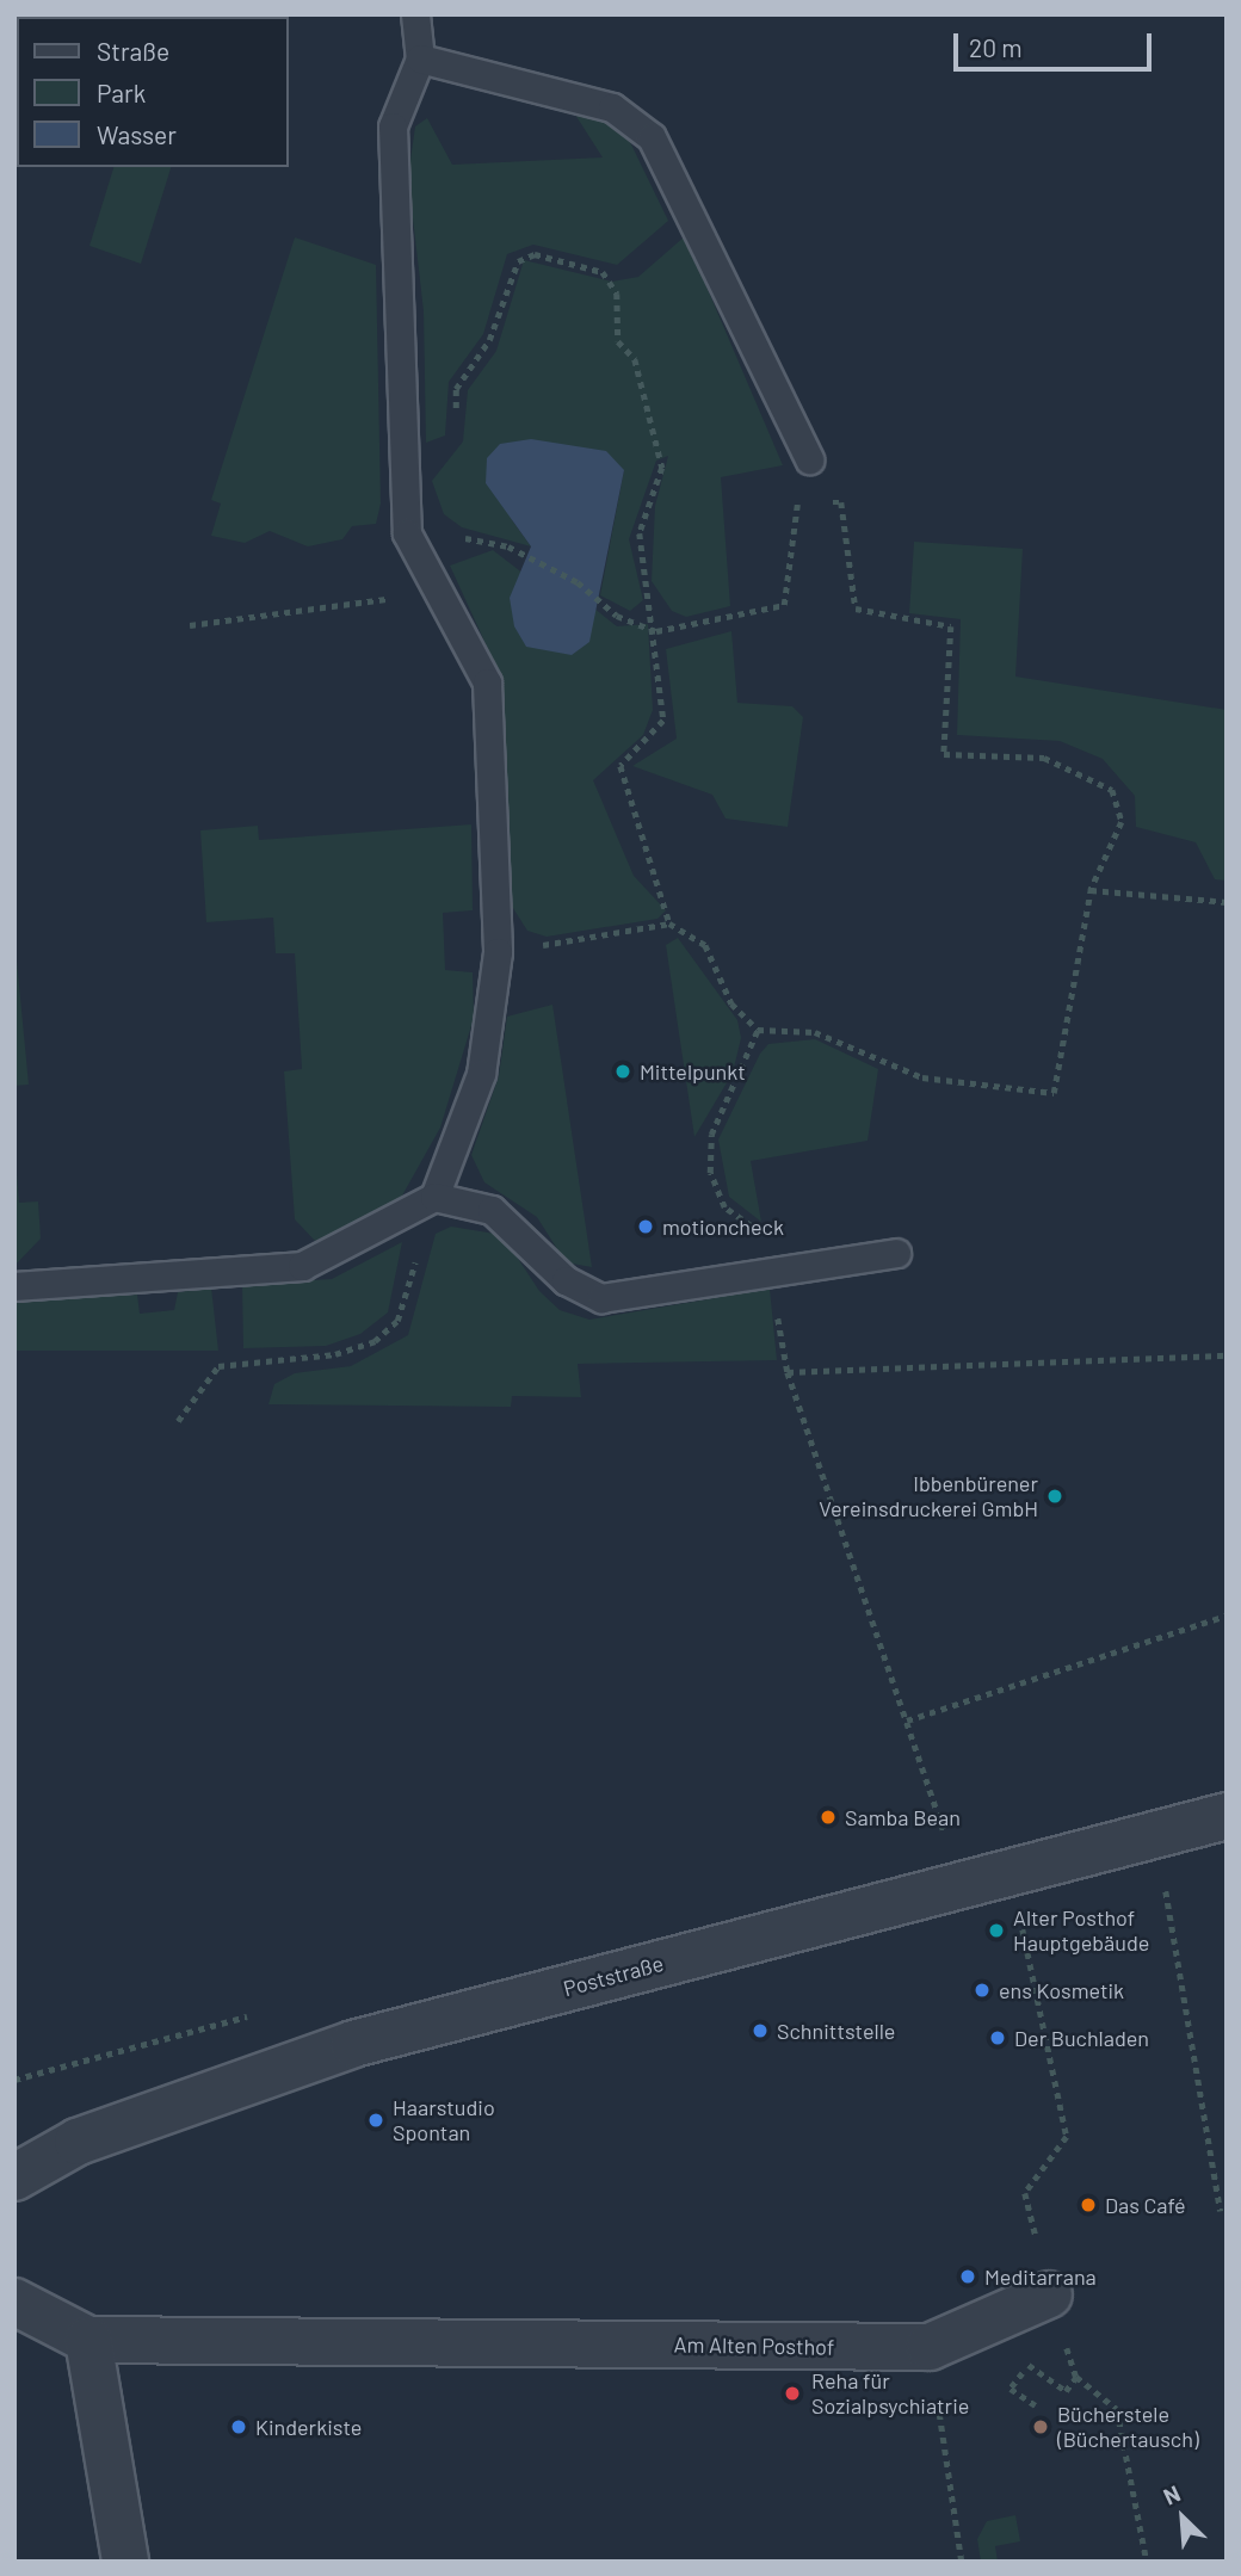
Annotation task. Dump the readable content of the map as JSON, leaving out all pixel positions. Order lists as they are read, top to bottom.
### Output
{
  "streets": {
    "street": ["Poststraße", "Am Alten Posthof"]
  },
  "places": [
    "Mittelpunkt",
    "motioncheck",
    "Ibbenbürener Vereinsdruckerei GmbH",
    "Samba Bean",
    "Alter Posthof Hauptgebäude",
    "ens Kosmetik",
    "Schnittstelle",
    "Der Buchladen",
    "Haarstudio Spontan",
    "Das Café",
    "Meditarrana",
    "Reha für Sozialpsychiatrie",
    "Kinderkiste",
    "Bücherstele (Büchertausch)"
  ],
  "legend": ["Straße", "Park", "Wasser"],
  "scale_bar": "20 m",
  "north": "top left"
}
